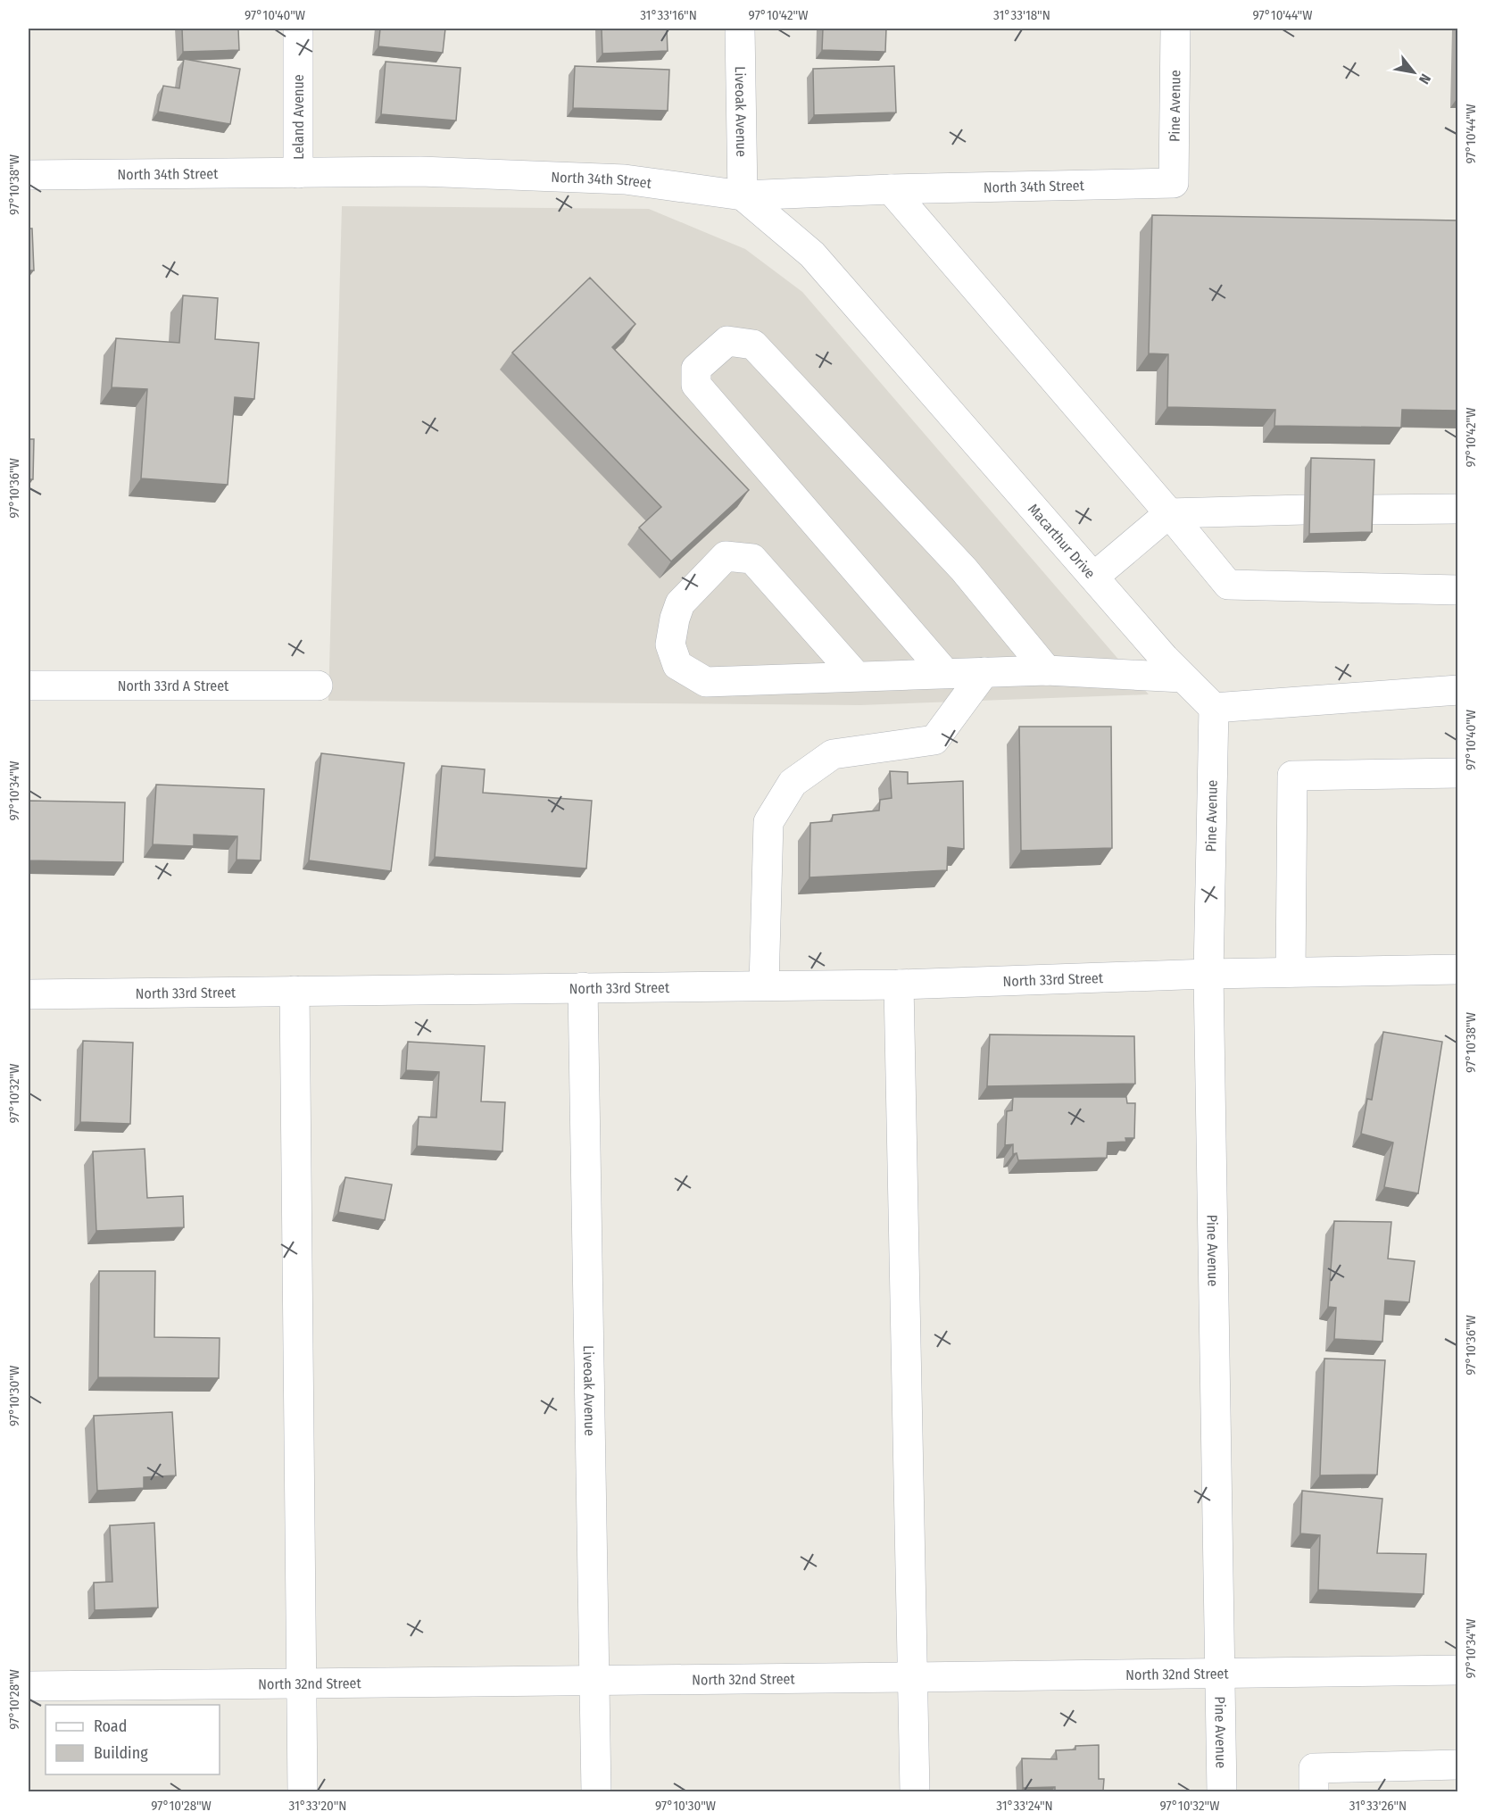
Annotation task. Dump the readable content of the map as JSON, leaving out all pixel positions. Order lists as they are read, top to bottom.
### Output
{
  "streets": {
    "street": [
      "Pine Avenue",
      "Liveoak Avenue",
      "Leland Avenue",
      "North 34th Street",
      "Macarthur Drive",
      "North 33rd A Street",
      "North 33rd Street",
      "North 32nd Street"
    ]
  },
  "crossings": [
    ["Pine Avenue", "North 34th Street"],
    ["Pine Avenue", "Macarthur Drive"],
    ["Pine Avenue", "North 33rd Street"],
    ["Pine Avenue", "North 32nd Street"],
    ["Liveoak Avenue", "North 34th Street"],
    ["Liveoak Avenue", "Macarthur Drive"],
    ["Liveoak Avenue", "North 33rd Street"],
    ["Liveoak Avenue", "North 32nd Street"],
    ["Leland Avenue", "North 34th Street"],
    ["North 34th Street", "Macarthur Drive"]
  ],
  "legend": ["Road", "Building"],
  "north": "bottom right",
  "coordinates": [
    "97°10'40\"W",
    "31°33'16\"N",
    "97°10'42\"W",
    "31°33'18\"N",
    "97°10'44\"W",
    "97°10'38\"W",
    "97°10'36\"W",
    "97°10'34\"W",
    "97°10'32\"W",
    "97°10'30\"W",
    "97°10'28\"W",
    "31°33'20\"N",
    "31°33'24\"N",
    "31°33'26\"N"
  ]
}
